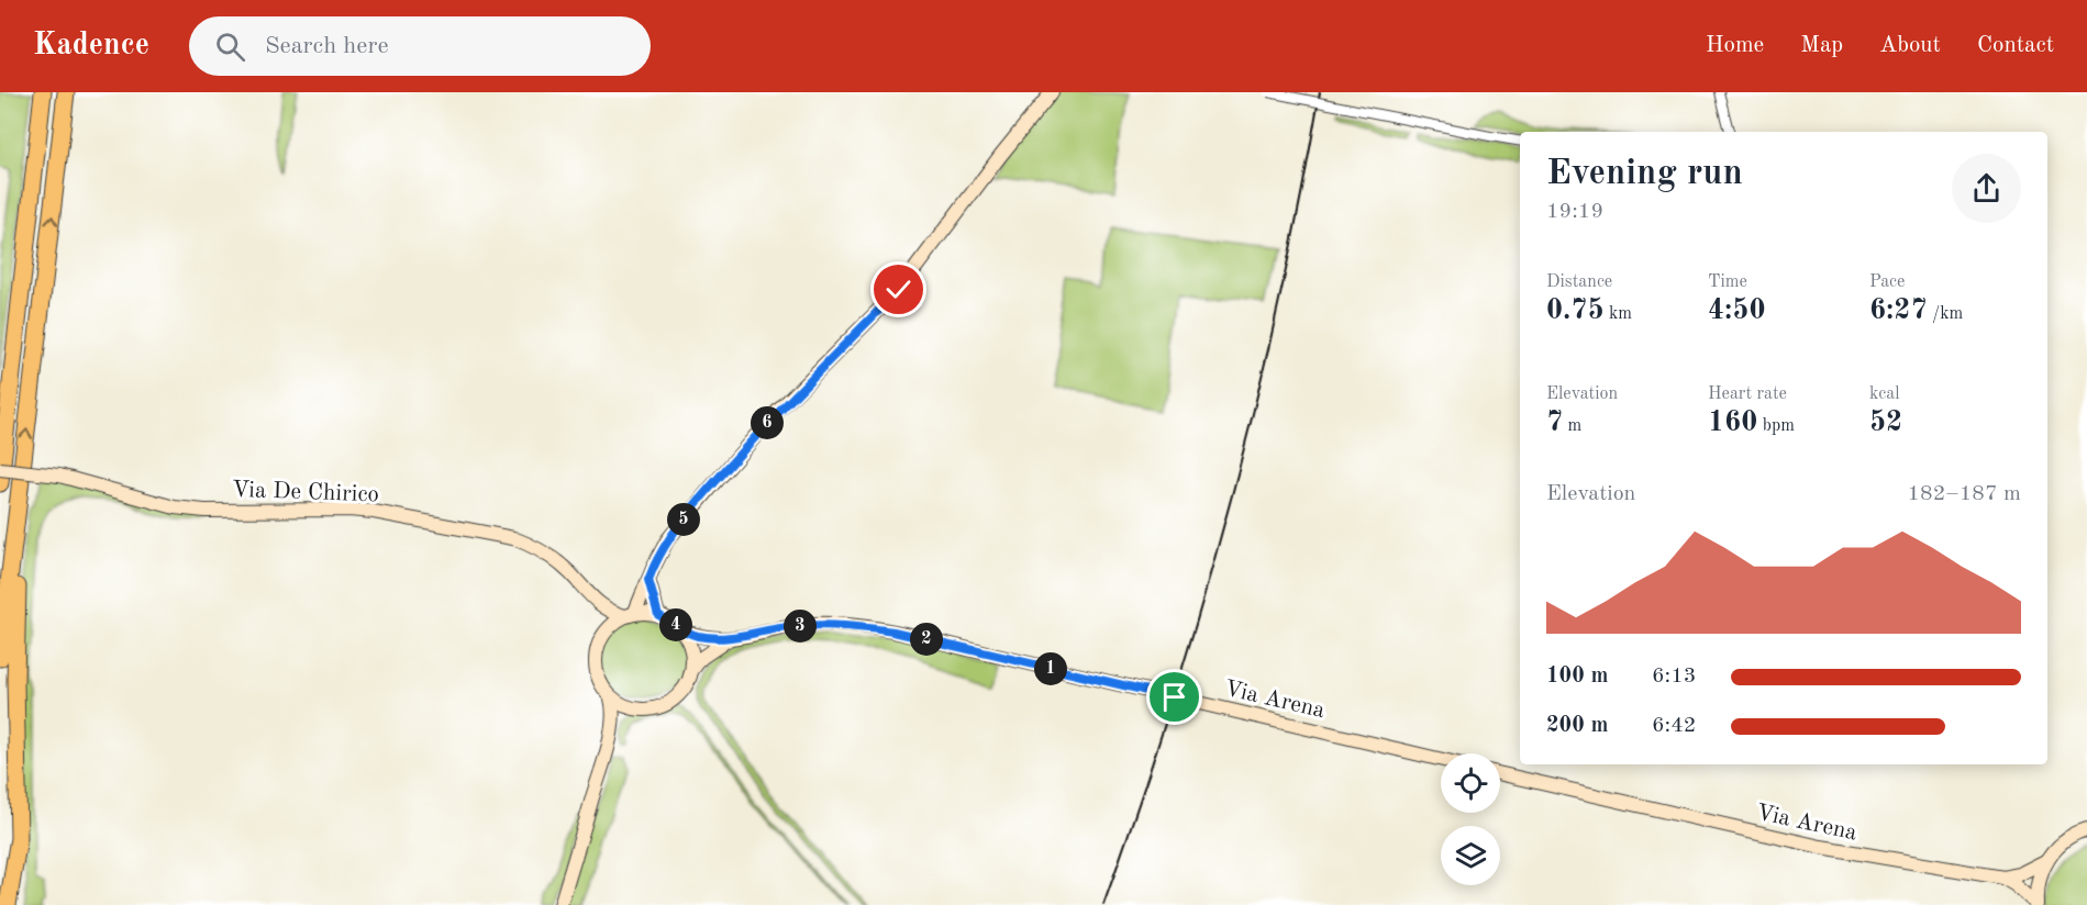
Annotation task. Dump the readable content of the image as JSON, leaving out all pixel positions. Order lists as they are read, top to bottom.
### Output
{
  "streets": {
    "street": ["Via De Chirico", "Via Arena"]
  },
  "crossings": [
    ["Via De Chirico", "Via Arena"]
  ],
  "page": {
    "header": "Kadence",
    "search": "Search here",
    "nav": [
      "Home",
      "Map",
      "About",
      "Contact"
    ],
    "heading": ["Evening run", "19:19"],
    "stats": [
      ["Distance", "0.75 km"],
      ["Time", "4:50"],
      ["Pace", "6:27 /km"],
      ["Elevation", "7 m"],
      ["Heart rate", "160 bpm"],
      ["kcal", "52"]
    ],
    "pins": [
      "6",
      "5",
      "4",
      "3",
      "2",
      "1"
    ],
    "chart": ["Elevation", "182–187 m"],
    "list": [
      {
        "name": "100 m",
        "note": "6:13"
      },
      {
        "name": "200 m",
        "note": "6:42"
      }
    ]
  }
}
